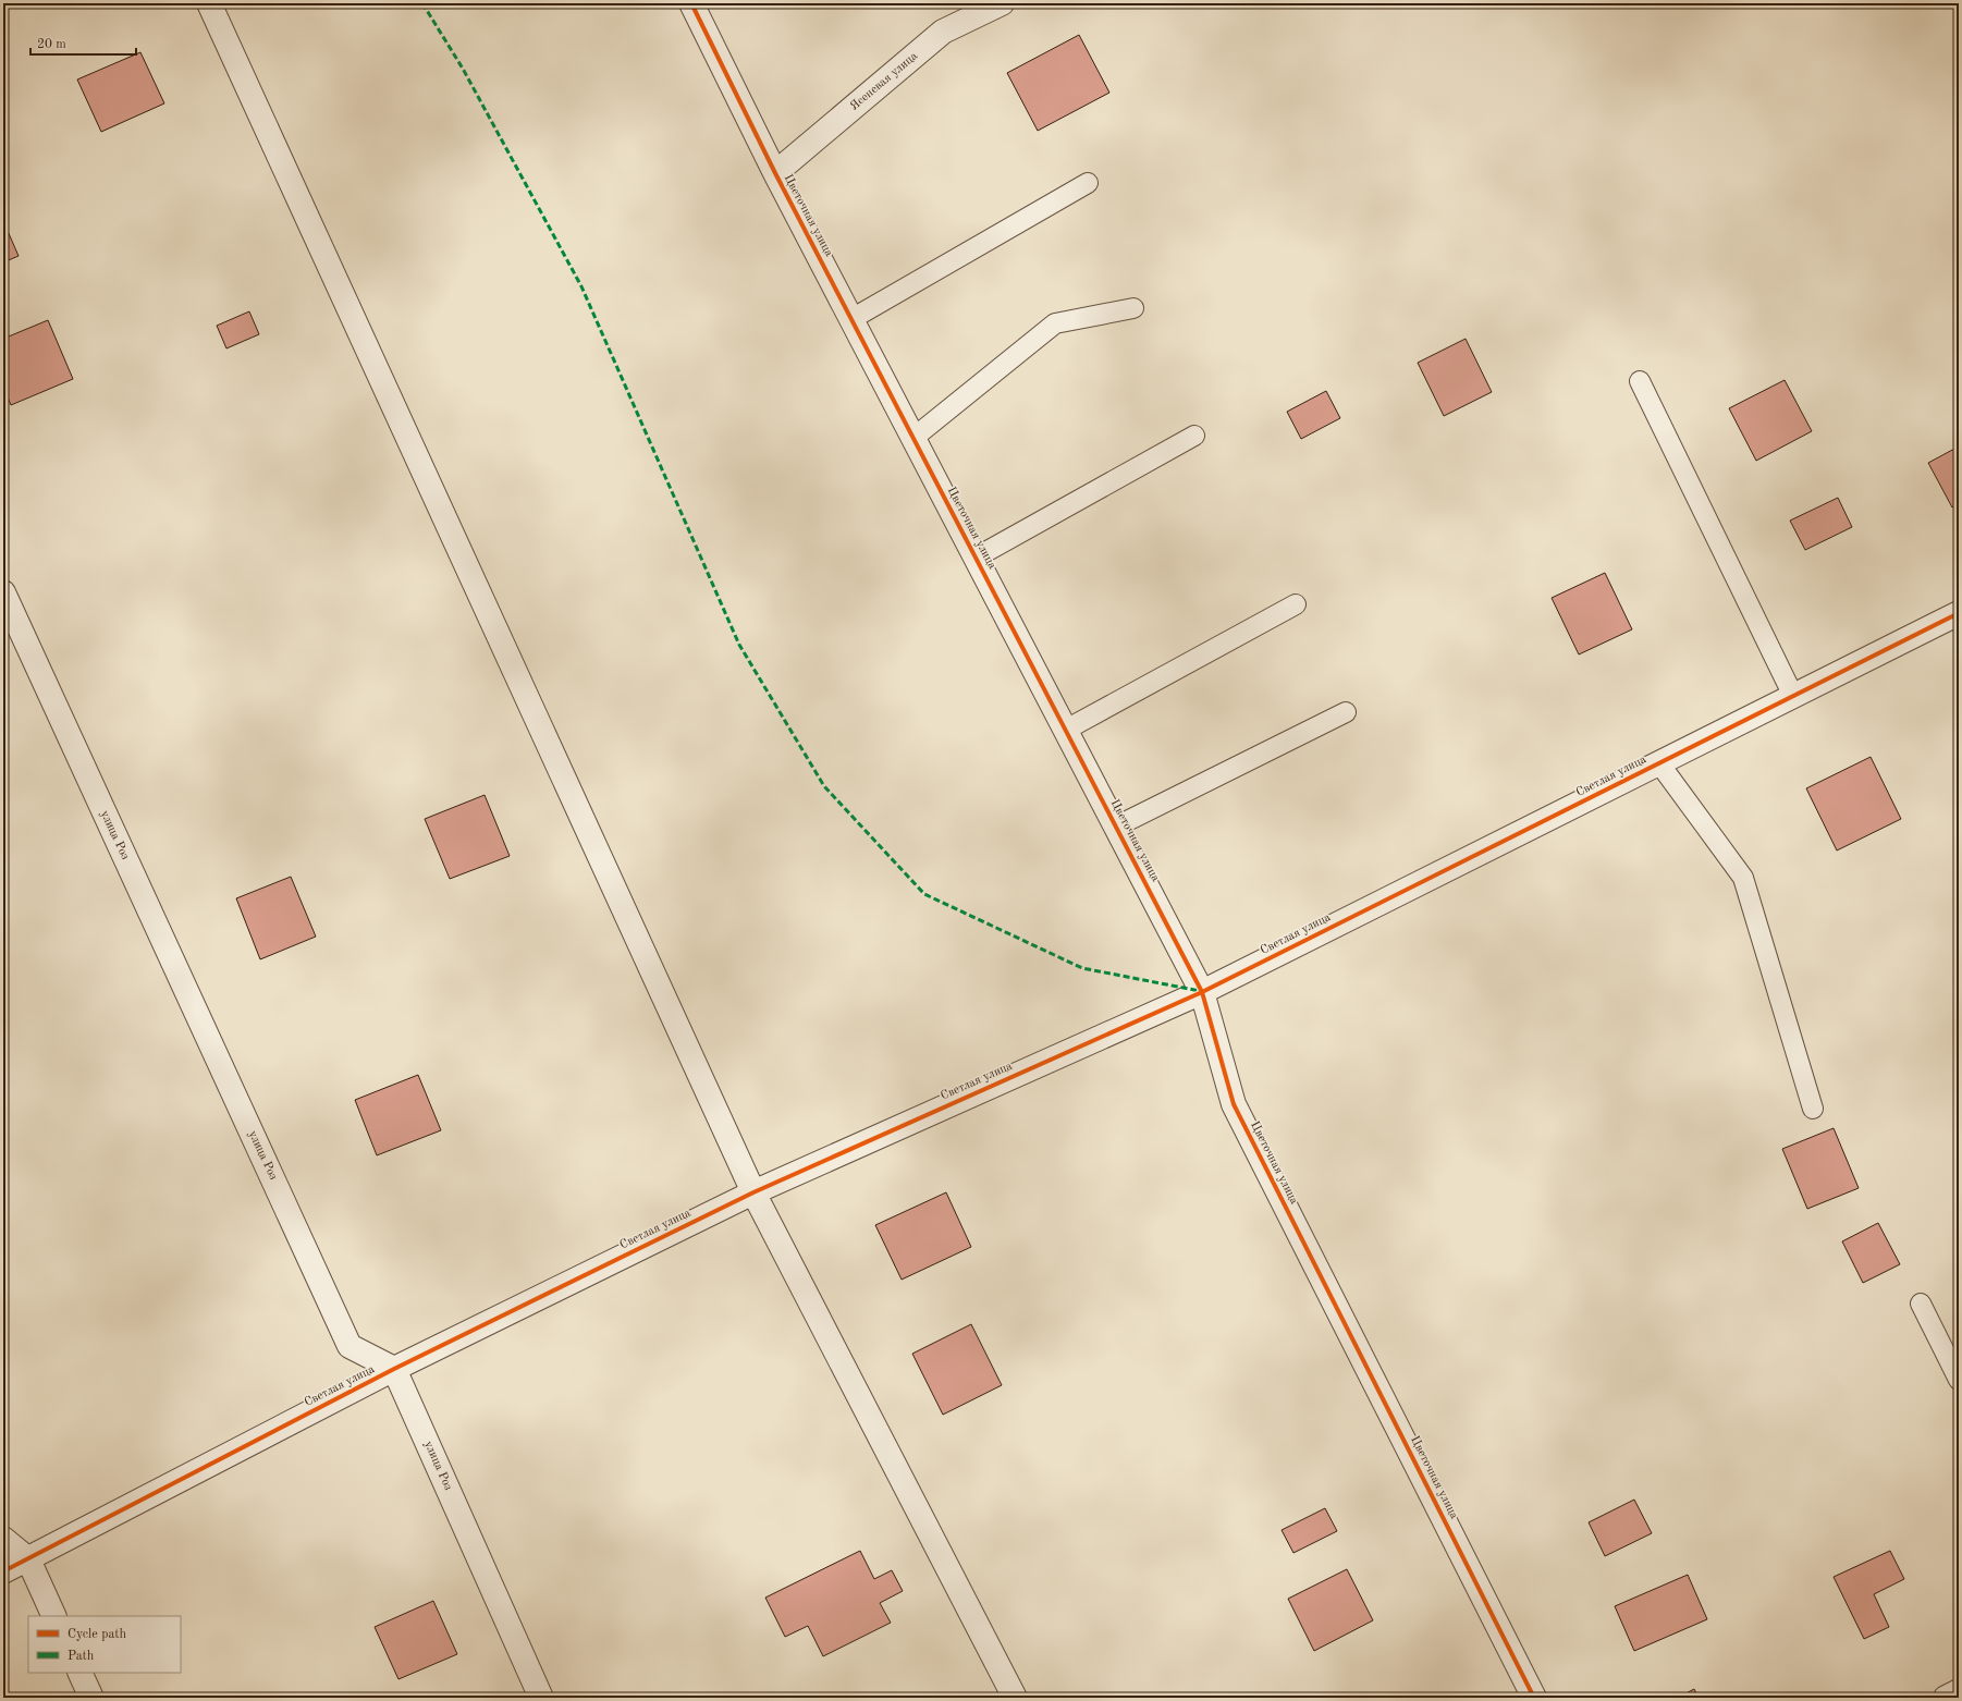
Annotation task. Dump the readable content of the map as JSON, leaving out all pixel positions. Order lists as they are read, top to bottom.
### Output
{
  "streets": {
    "street": [
      "Ясеневая улица",
      "Цветочная улица",
      "Светлая улица",
      "улица Роз"
    ]
  },
  "crossings": [
    ["Ясеневая улица", "Цветочная улица"],
    ["Цветочная улица", "Светлая улица"],
    ["Светлая улица", "улица Роз"]
  ],
  "legend": ["Cycle path", "Path"],
  "scale_bar": "20 m"
}
